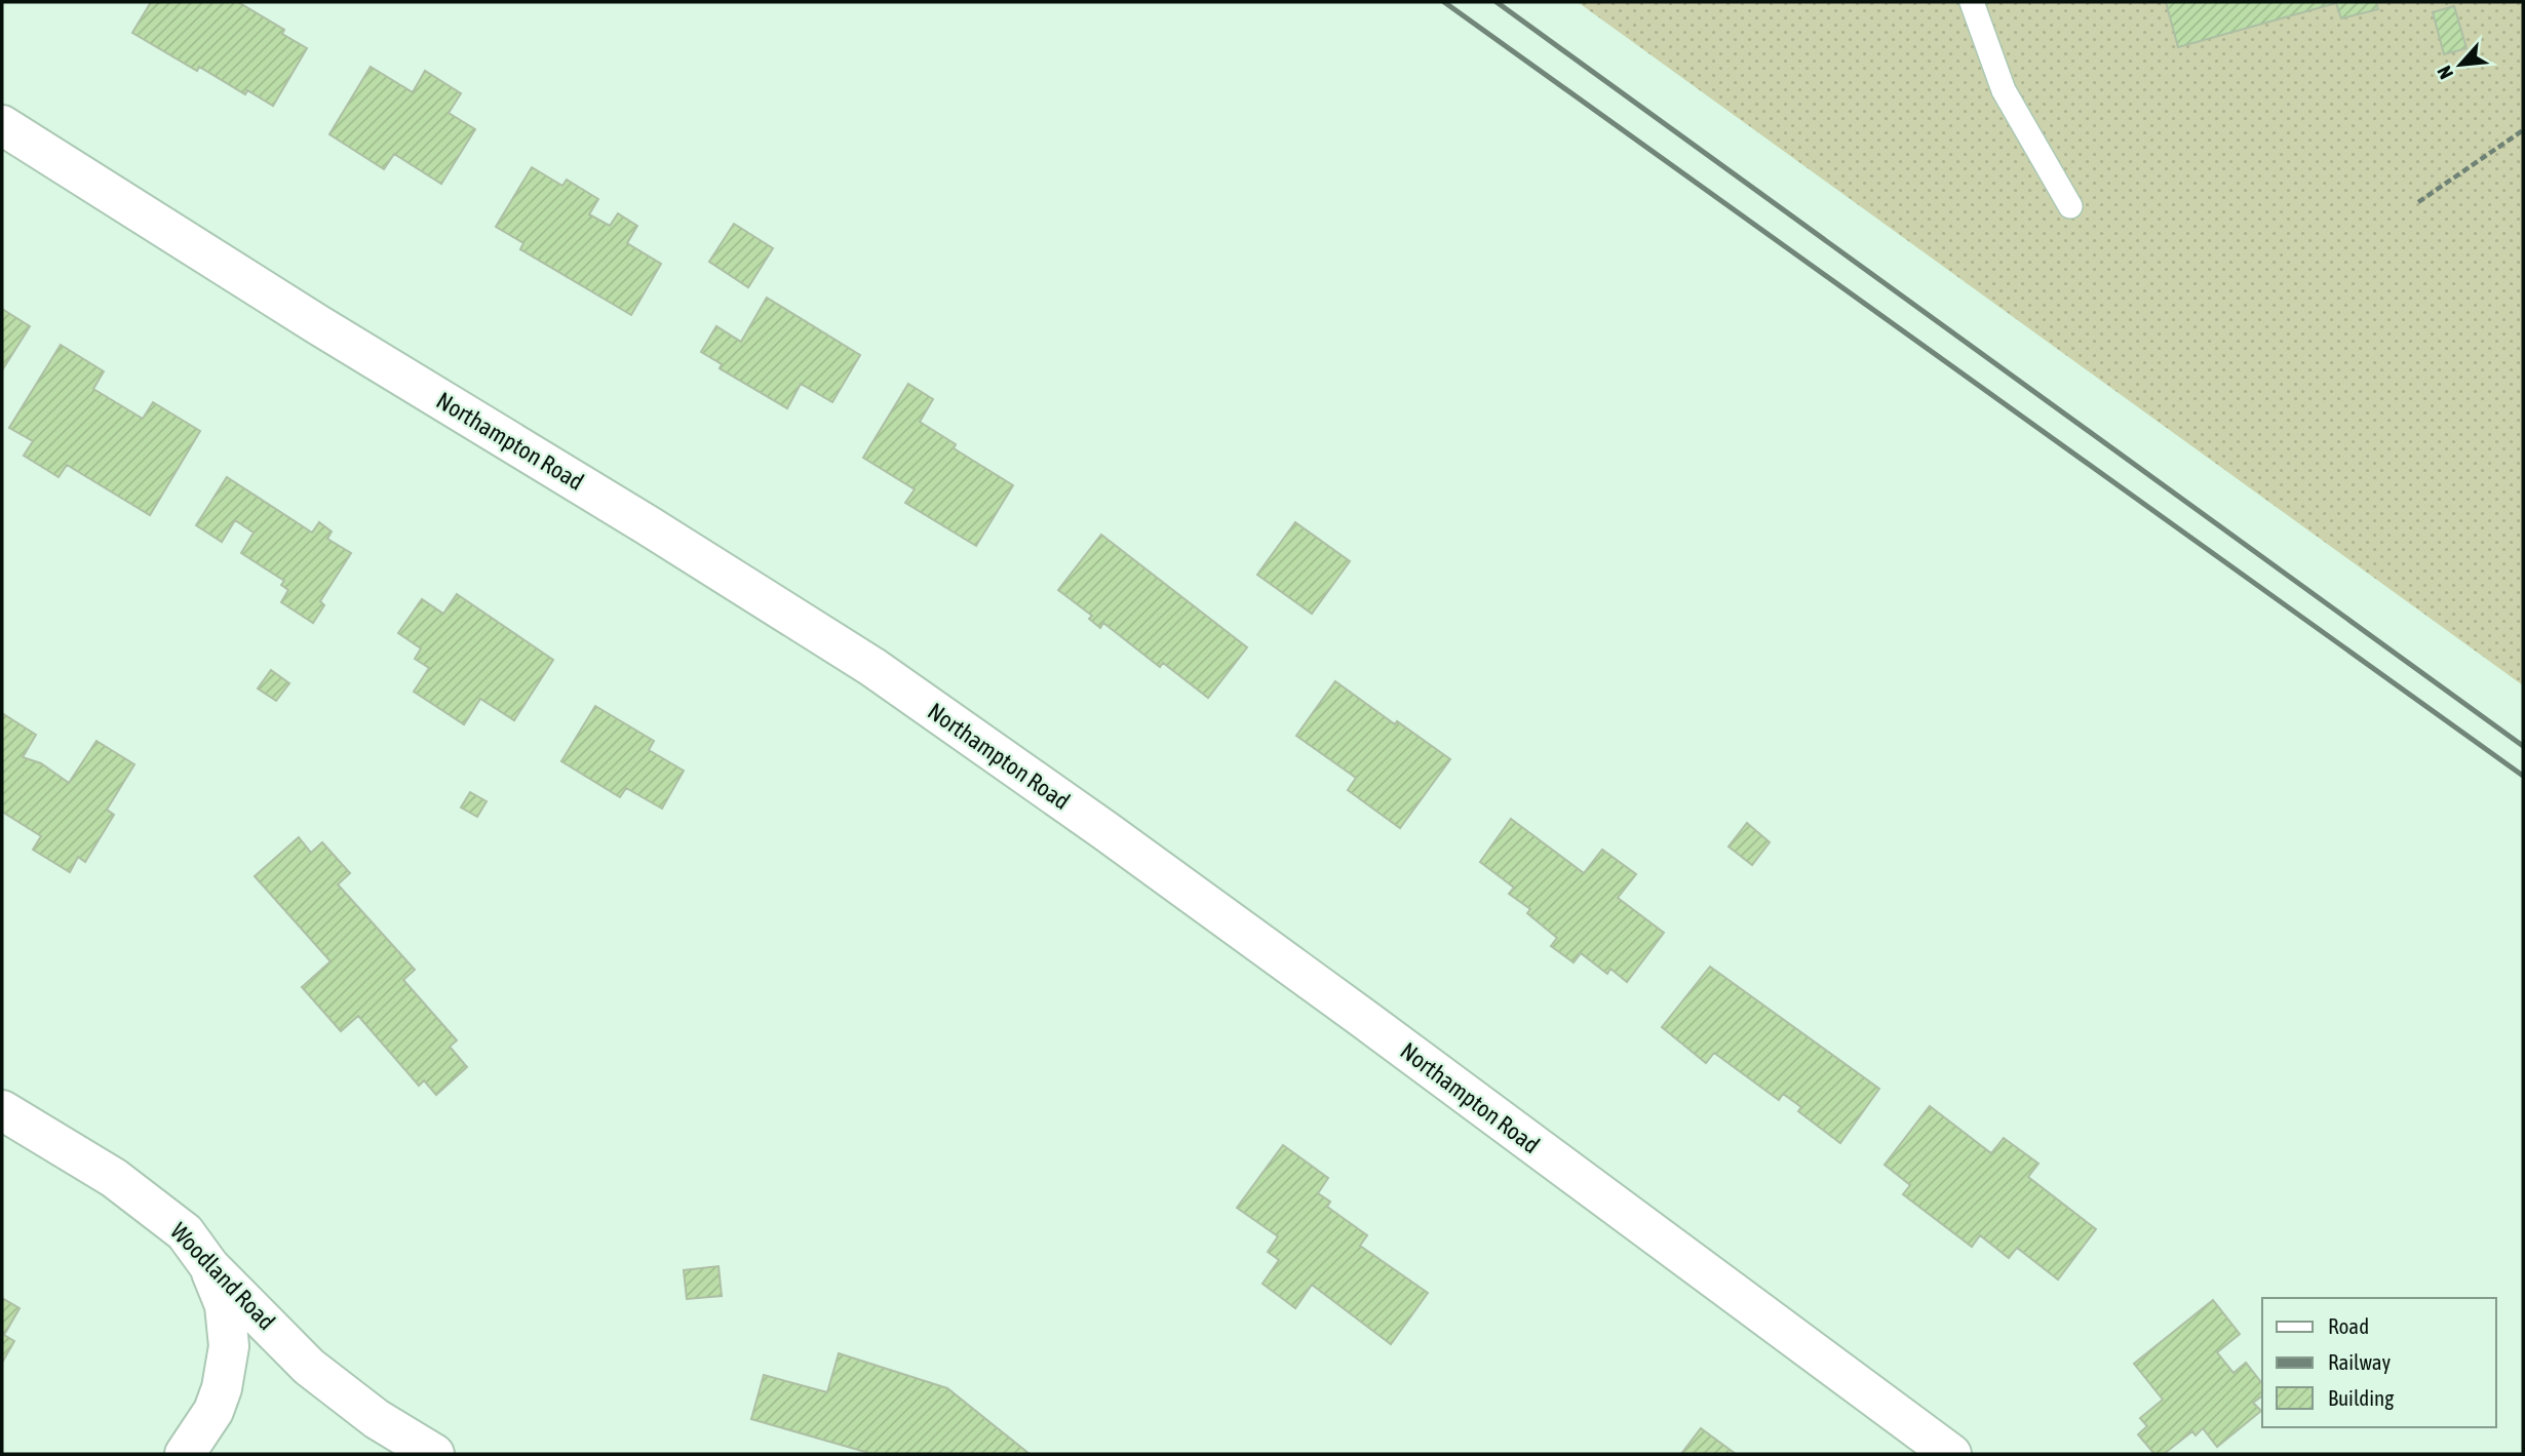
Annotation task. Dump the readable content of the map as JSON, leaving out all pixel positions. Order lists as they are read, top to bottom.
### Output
{
  "streets": {
    "street": ["Northampton Road", "Woodland Road"]
  },
  "legend": ["Road", "Railway", "Building"],
  "north": "bottom left"
}
